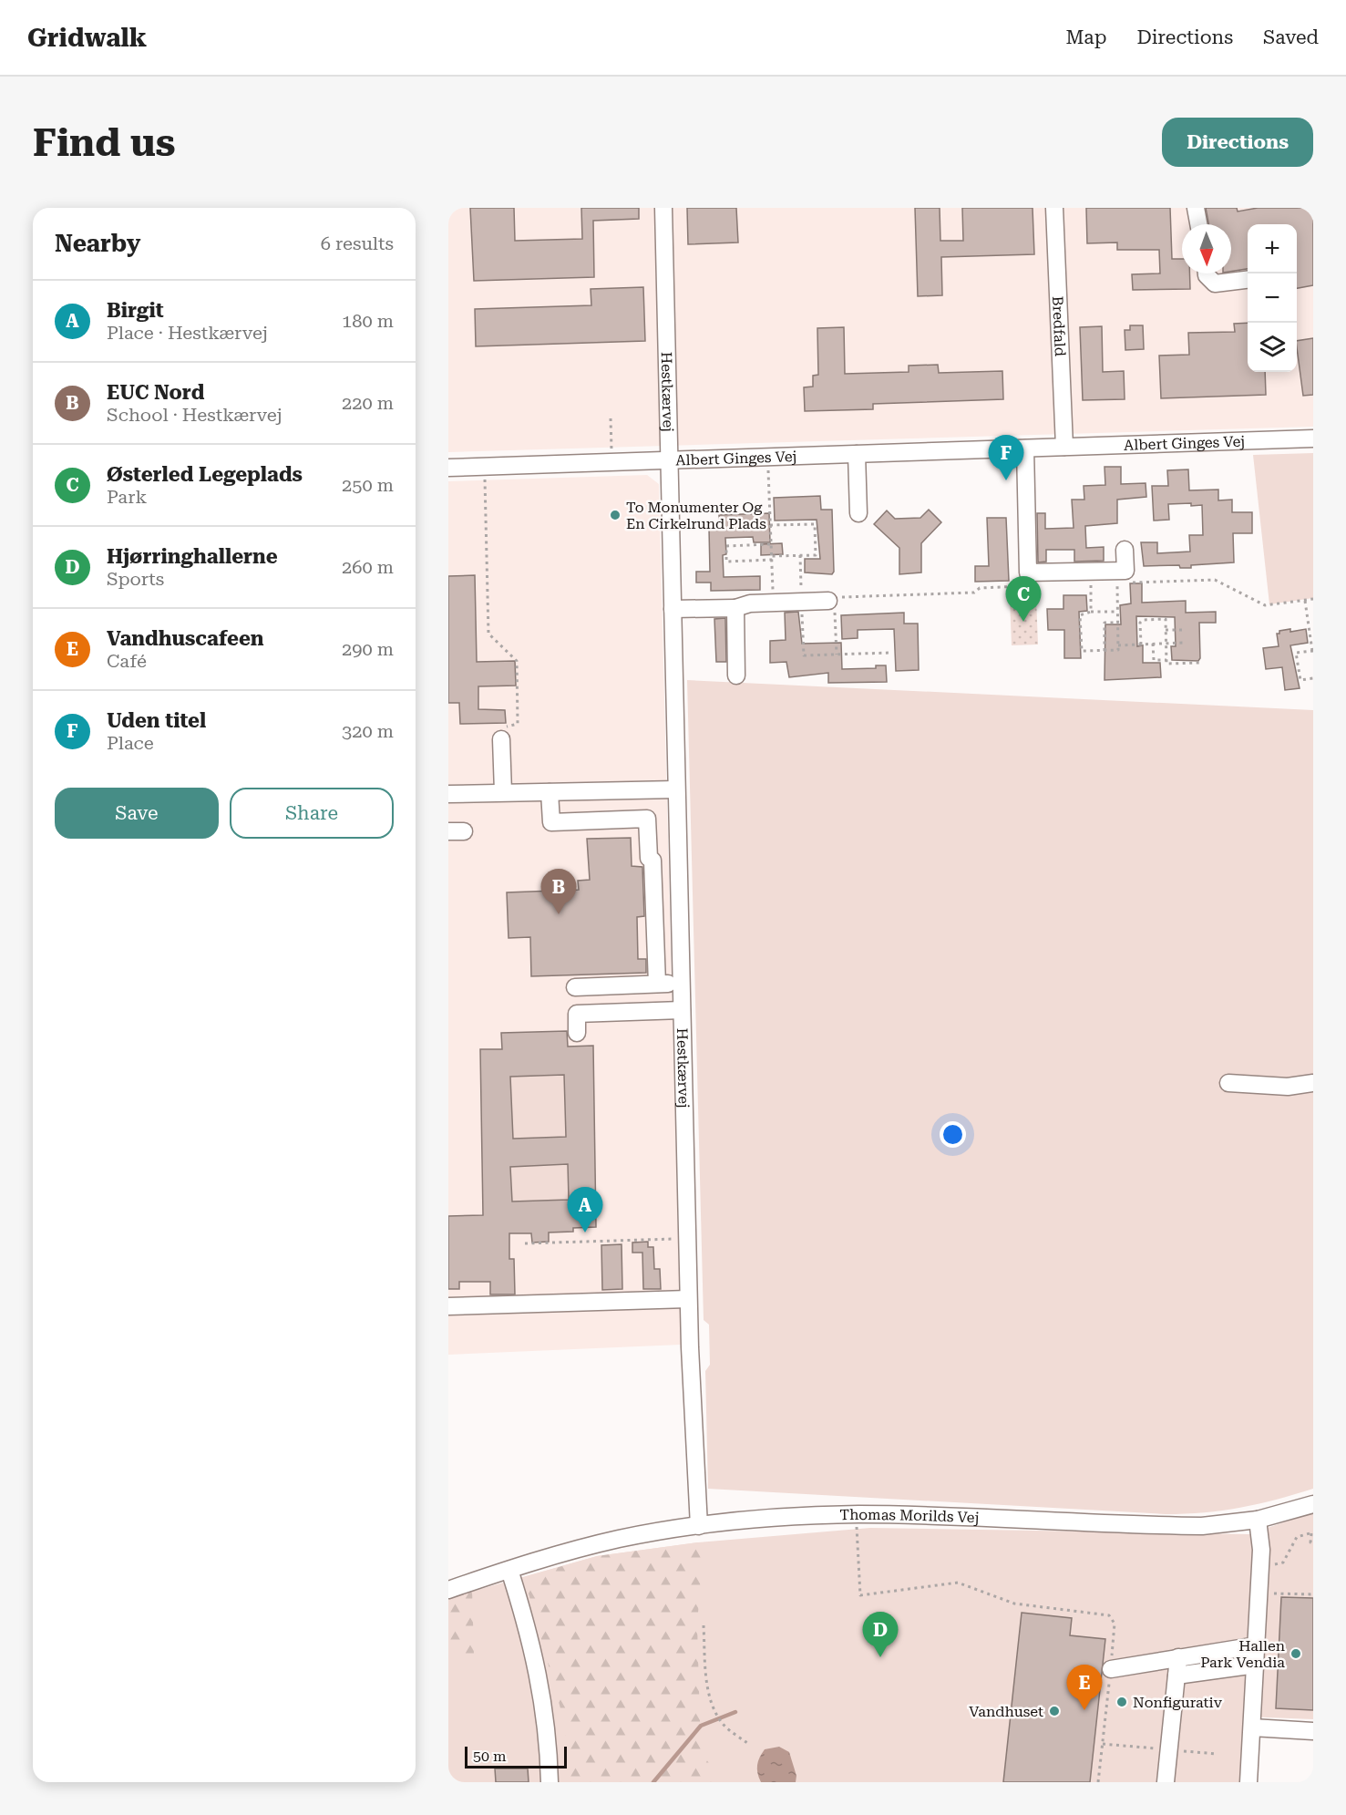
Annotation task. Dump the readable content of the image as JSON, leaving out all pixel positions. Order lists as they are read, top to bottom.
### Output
{
  "streets": {
    "street": [
      "Bredfald",
      "Hestkærvej",
      "Albert Ginges Vej",
      "Thomas Morilds Vej"
    ]
  },
  "crossings": [
    ["Bredfald", "Albert Ginges Vej"],
    ["Hestkærvej", "Albert Ginges Vej"],
    ["Hestkærvej", "Thomas Morilds Vej"]
  ],
  "places": [
    "To Monumenter Og En Cirkelrund Plads",
    "Hallen Park Vendia",
    "Nonfigurativ",
    "Vandhuset"
  ],
  "scale_bar": "50 m",
  "north": "bottom",
  "page": {
    "header": "Gridwalk",
    "nav": ["Map", "Directions", "Saved"],
    "buttons": [
      "Directions",
      ["Save", "Share"]
    ],
    "title": "Find us",
    "heading": ["Nearby", "6 results"],
    "map_buttons": ["+", "−"],
    "list": [
      {
        "mark": "A",
        "name": "Birgit",
        "note": "Place · Hestkærvej",
        "value": "180 m"
      },
      {
        "mark": "B",
        "name": "EUC Nord",
        "note": "School · Hestkærvej",
        "value": "220 m"
      },
      {
        "mark": "C",
        "name": "Østerled Legeplads",
        "note": "Park",
        "value": "250 m"
      },
      {
        "mark": "D",
        "name": "Hjørringhallerne",
        "note": "Sports",
        "value": "260 m"
      },
      {
        "mark": "E",
        "name": "Vandhuscafeen",
        "note": "Café",
        "value": "290 m"
      },
      {
        "mark": "F",
        "name": "Uden titel",
        "note": "Place",
        "value": "320 m"
      }
    ],
    "pins": [
      "F",
      "C",
      "B",
      "A",
      "D",
      "E"
    ],
    "scale": "50 m"
  }
}
